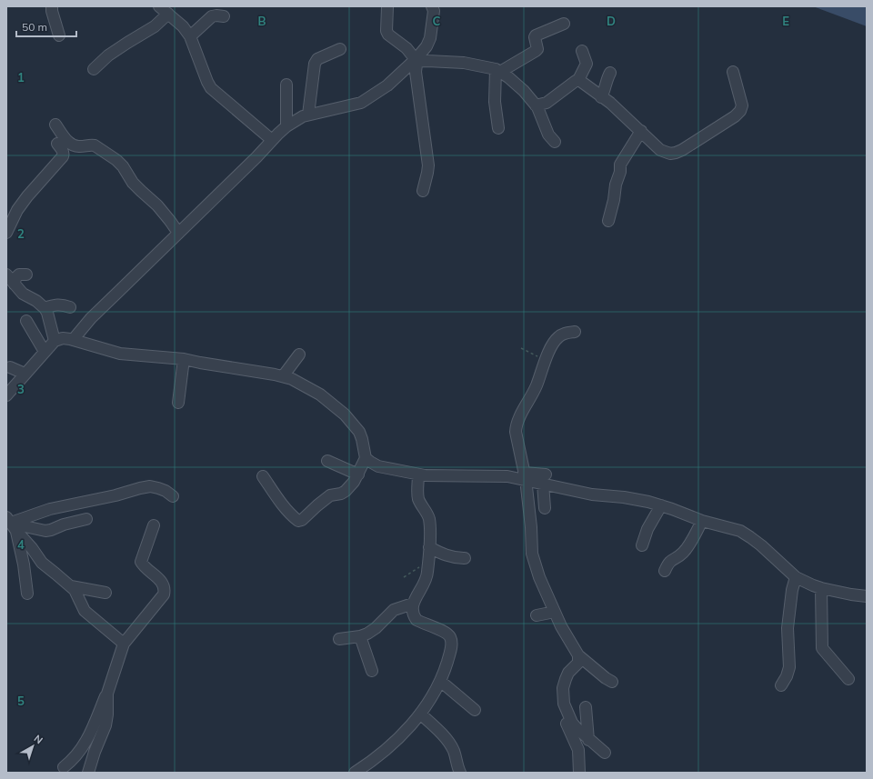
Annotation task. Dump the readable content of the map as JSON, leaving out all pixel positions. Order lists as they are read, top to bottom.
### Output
{
  "scale_bar": "50 m",
  "north": "top right",
  "grid": {
    "columns": [
      "B",
      "C",
      "D",
      "E"
    ],
    "rows": [
      "1",
      "2",
      "3",
      "4",
      "5"
    ]
  }
}
